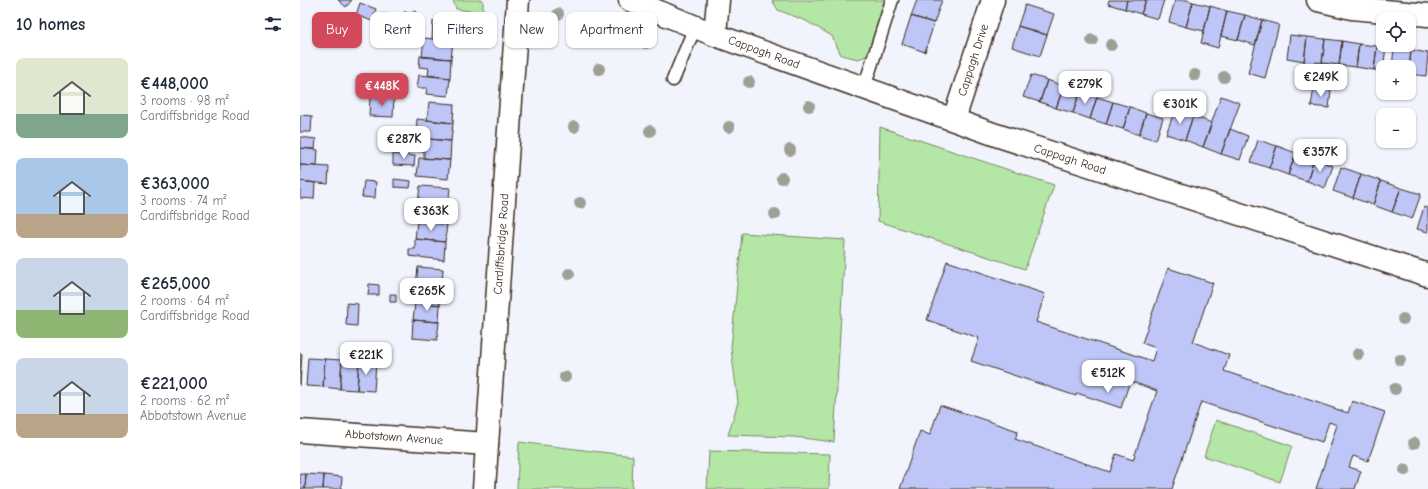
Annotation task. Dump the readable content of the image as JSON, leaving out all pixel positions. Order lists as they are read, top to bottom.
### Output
{
  "streets": {
    "street": [
      "Cappagh Road",
      "Cappagh Drive",
      "Cardiffsbridge Road",
      "Abbotstown Avenue"
    ]
  },
  "crossings": [
    ["Cappagh Road", "Cappagh Drive"],
    ["Cardiffsbridge Road", "Abbotstown Avenue"]
  ],
  "page": {
    "heading": "10 homes",
    "map_buttons": ["+", "−"],
    "chip": [
      "Buy",
      "Rent",
      "Filters",
      "New",
      "Apartment"
    ],
    "list": [
      {
        "name": "€448,000",
        "note": "3 rooms · 98 m² · Cardiffsbridge Road"
      },
      {
        "name": "€363,000",
        "note": "3 rooms · 74 m² · Cardiffsbridge Road"
      },
      {
        "name": "€265,000",
        "note": "2 rooms · 64 m² · Cardiffsbridge Road"
      },
      {
        "name": "€221,000",
        "note": "2 rooms · 62 m² · Abbotstown Avenue"
      }
    ],
    "price": [
      "€249K",
      "€279K",
      "€448K",
      "€301K",
      "€287K",
      "€357K",
      "€363K",
      "€265K",
      "€221K",
      "€512K"
    ]
  }
}
